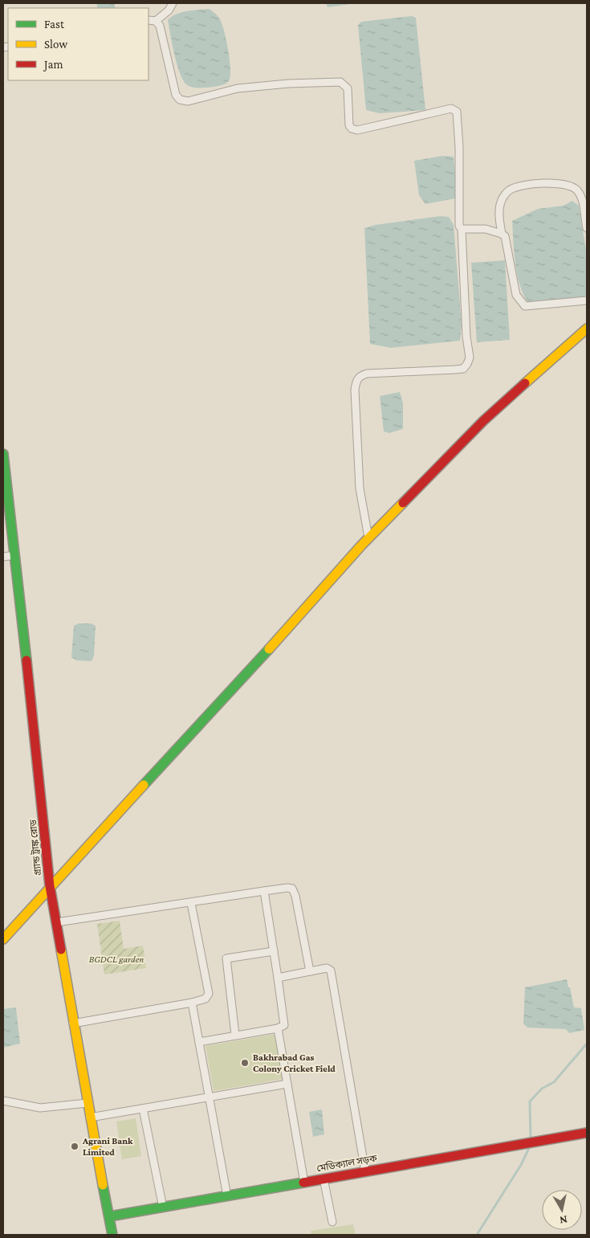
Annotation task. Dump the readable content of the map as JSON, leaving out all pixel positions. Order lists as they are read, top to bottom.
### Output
{
  "streets": {
    "main road": ["গ্র্যান্ড ট্রাঙ্ক রোড", "মেডিক্যাল সড়ক"]
  },
  "crossings": [
    ["গ্র্যান্ড ট্রাঙ্ক রোড", "মেডিক্যাল সড়ক"]
  ],
  "parks": ["BGDCL garden"],
  "places": ["Bakhrabad Gas Colony Cricket Field", "Agrani Bank Limited"],
  "legend": ["Fast", "Slow", "Jam"],
  "north": "bottom"
}
